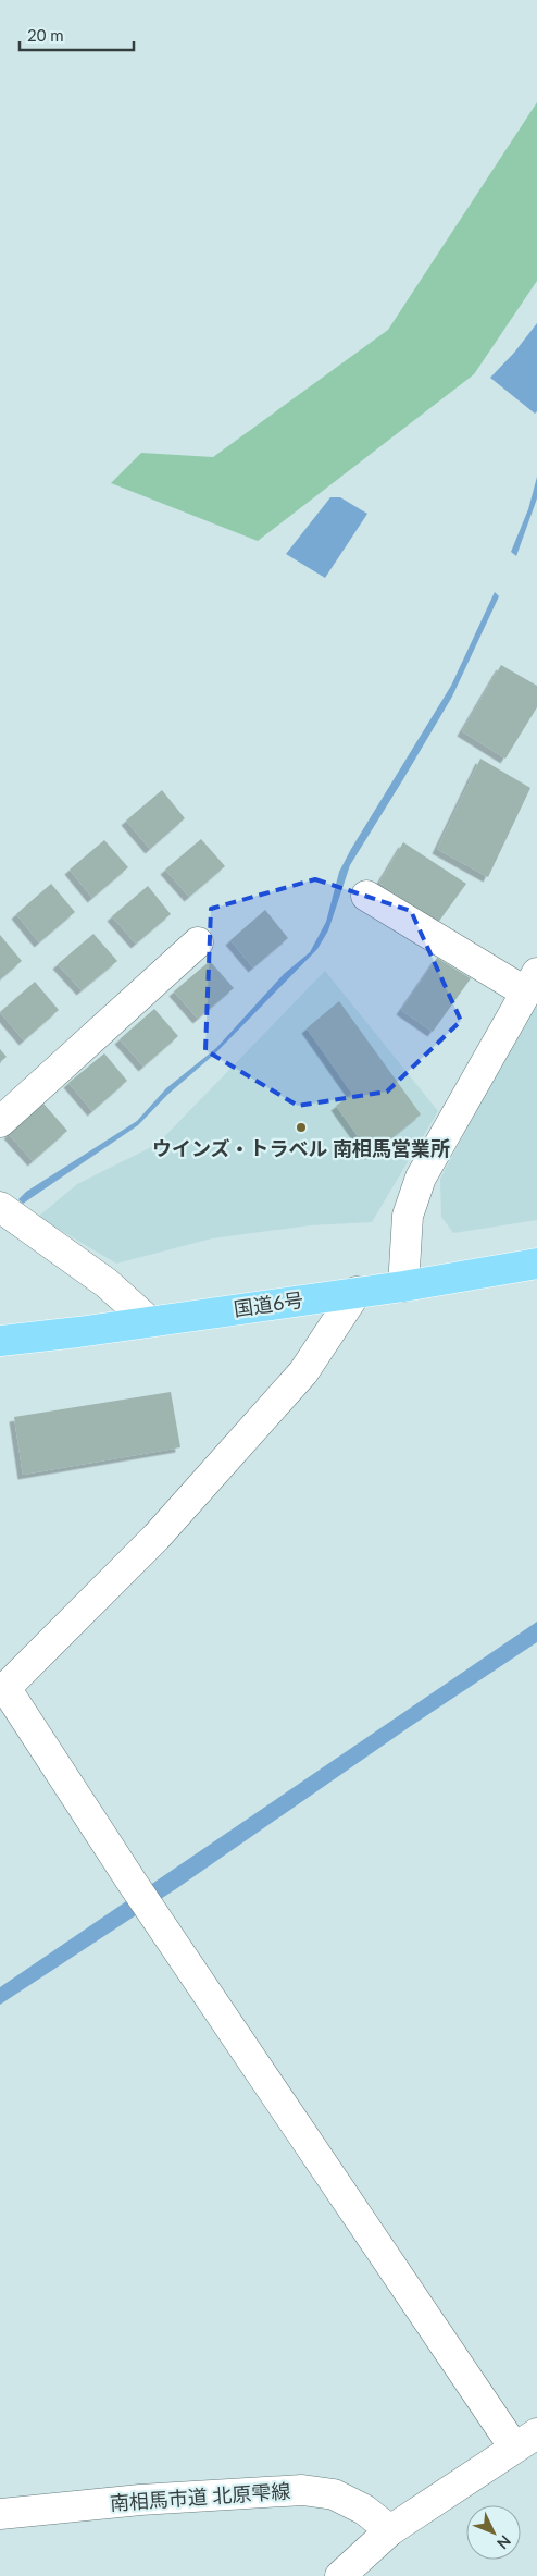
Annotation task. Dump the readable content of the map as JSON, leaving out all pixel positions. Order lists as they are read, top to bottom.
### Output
{
  "streets": {
    "highway": ["国道6号"],
    "street": ["南相馬市道 北原雫線"]
  },
  "places": ["ウインズ・トラベル 南相馬営業所"],
  "scale_bar": "20 m",
  "north": "bottom right"
}
